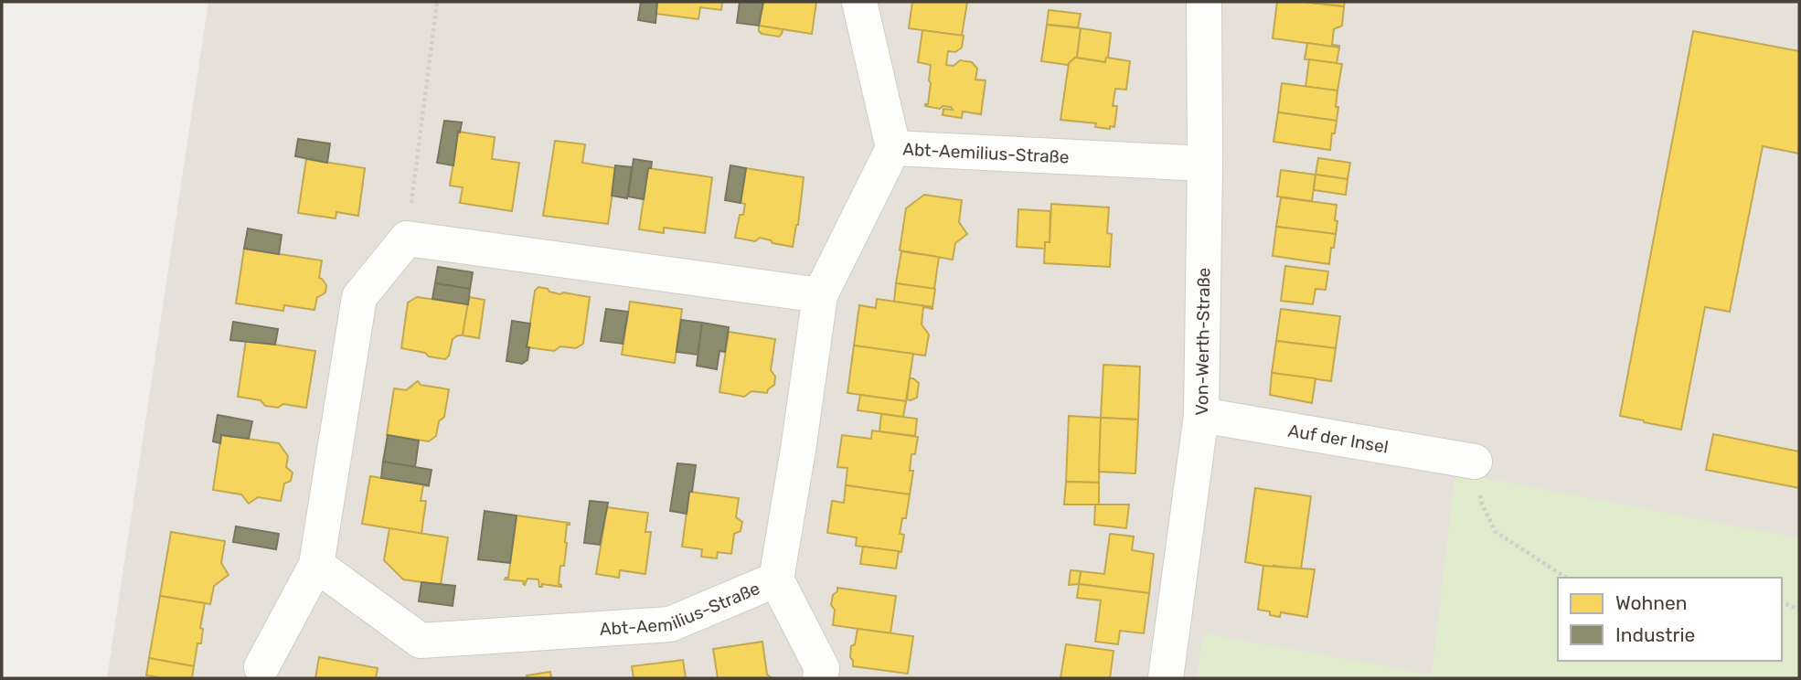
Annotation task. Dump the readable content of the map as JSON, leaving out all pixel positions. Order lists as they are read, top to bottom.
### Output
{
  "streets": {
    "street": ["Abt-Aemilius-Straße", "Von-Werth-Straße", "Auf der Insel"]
  },
  "crossings": [
    ["Abt-Aemilius-Straße", "Von-Werth-Straße"],
    ["Von-Werth-Straße", "Auf der Insel"]
  ],
  "legend": ["Wohnen", "Industrie"]
}
